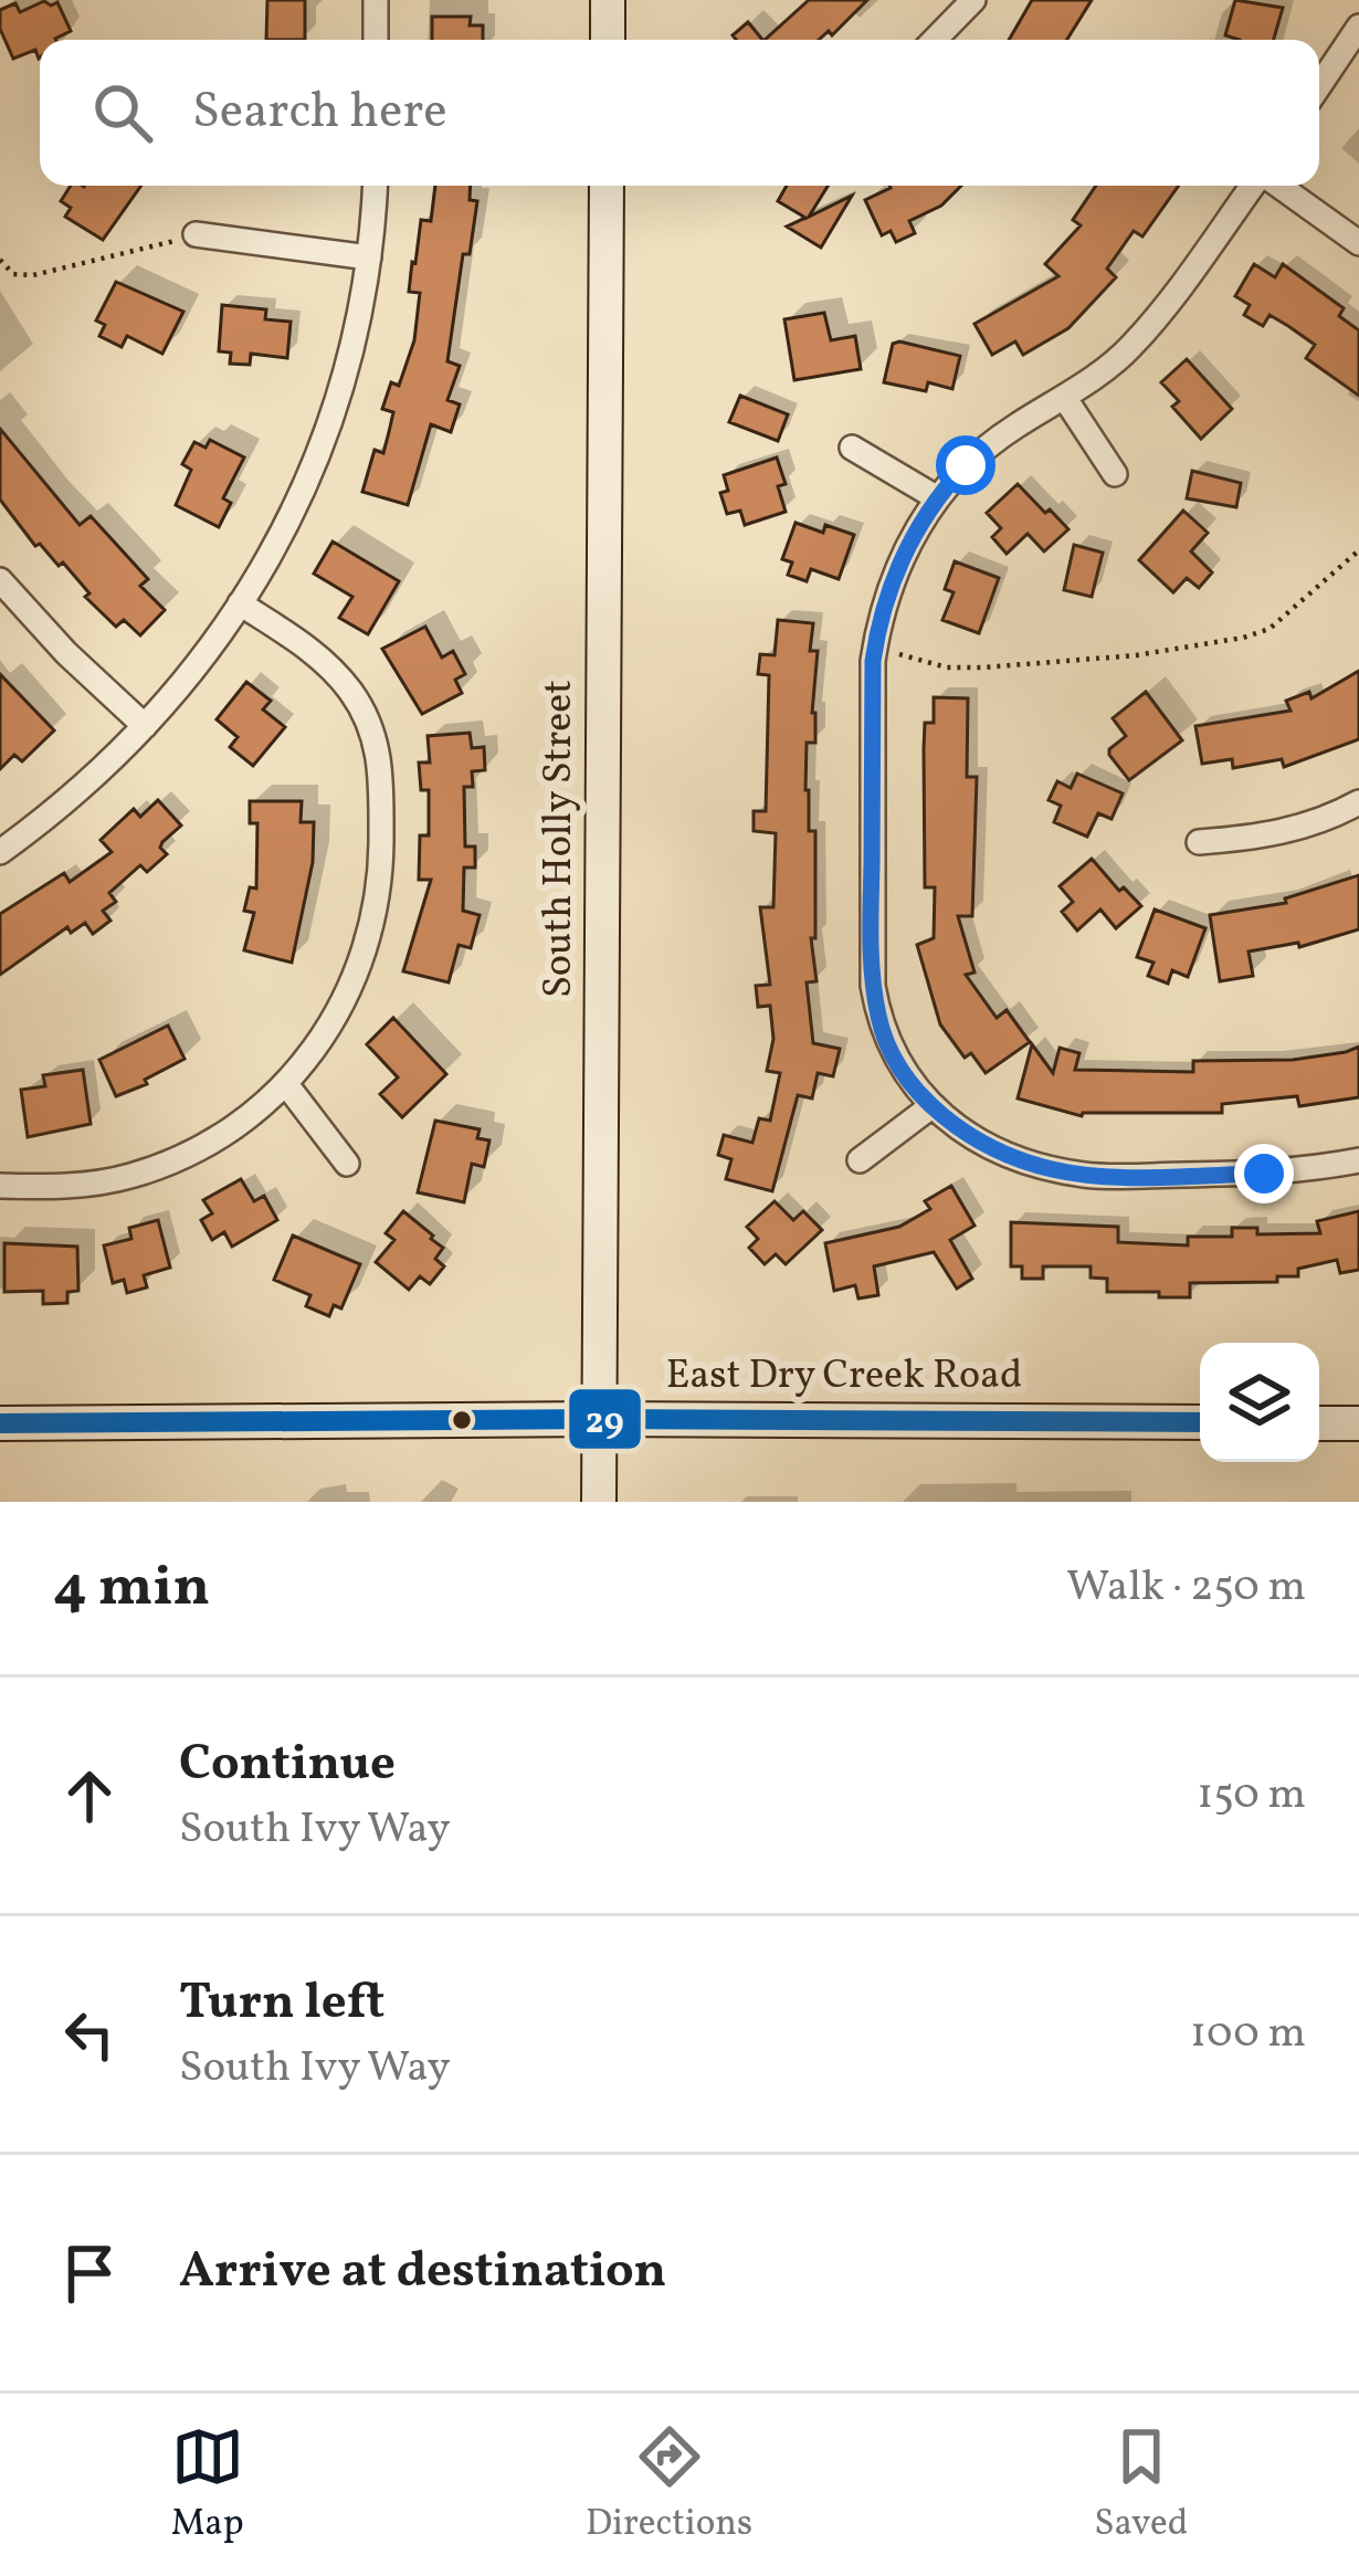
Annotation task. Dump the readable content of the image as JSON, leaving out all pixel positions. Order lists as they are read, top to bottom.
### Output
{
  "streets": {
    "main road": ["South Holly Street", "East Dry Creek Road"]
  },
  "crossings": [
    ["South Holly Street", "East Dry Creek Road"]
  ],
  "lines": ["transit line 29"],
  "page": {
    "search": "Search here",
    "heading": ["4 min", "Walk · 250 m"],
    "list": [
      ["Continue", "South Ivy Way", "150 m"],
      ["Turn left", "South Ivy Way", "100 m"],
      "Arrive at destination"
    ],
    "nav": ["Map", "Directions", "Saved"]
  }
}
